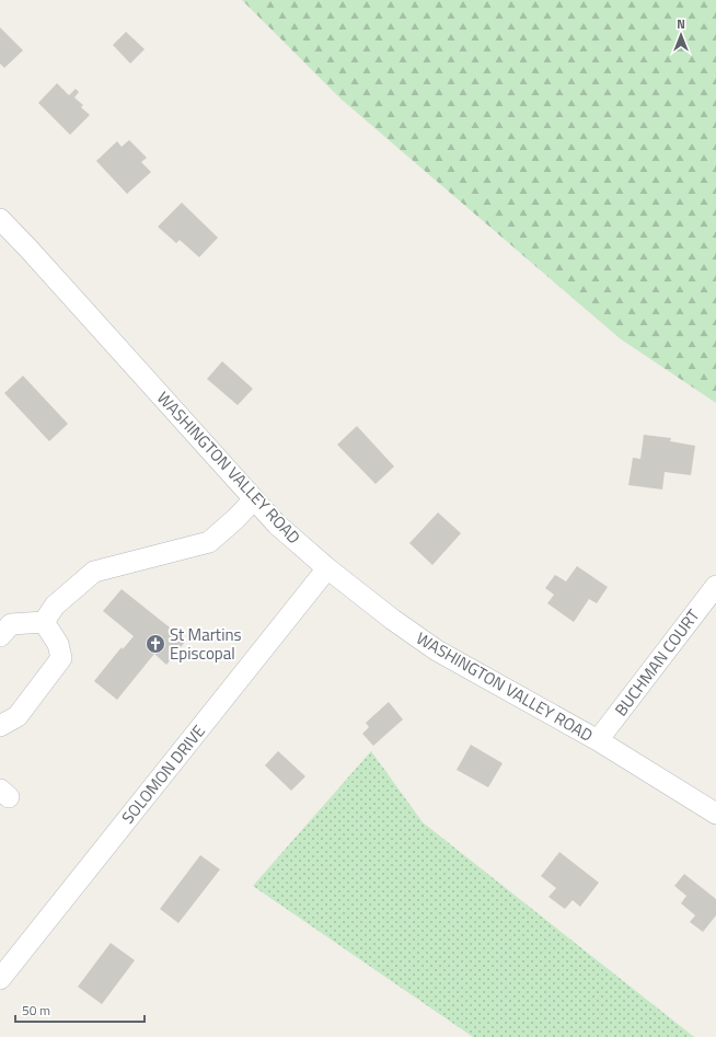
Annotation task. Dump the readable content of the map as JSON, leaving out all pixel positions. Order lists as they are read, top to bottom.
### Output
{
  "streets": {
    "street": ["WASHINGTON VALLEY ROAD", "BUCHMAN COURT", "SOLOMON DRIVE"]
  },
  "crossings": [
    ["WASHINGTON VALLEY ROAD", "BUCHMAN COURT"],
    ["WASHINGTON VALLEY ROAD", "SOLOMON DRIVE"]
  ],
  "places": {
    "church": ["St Martins Episcopal"]
  },
  "scale_bar": "50 m",
  "north": "top"
}
